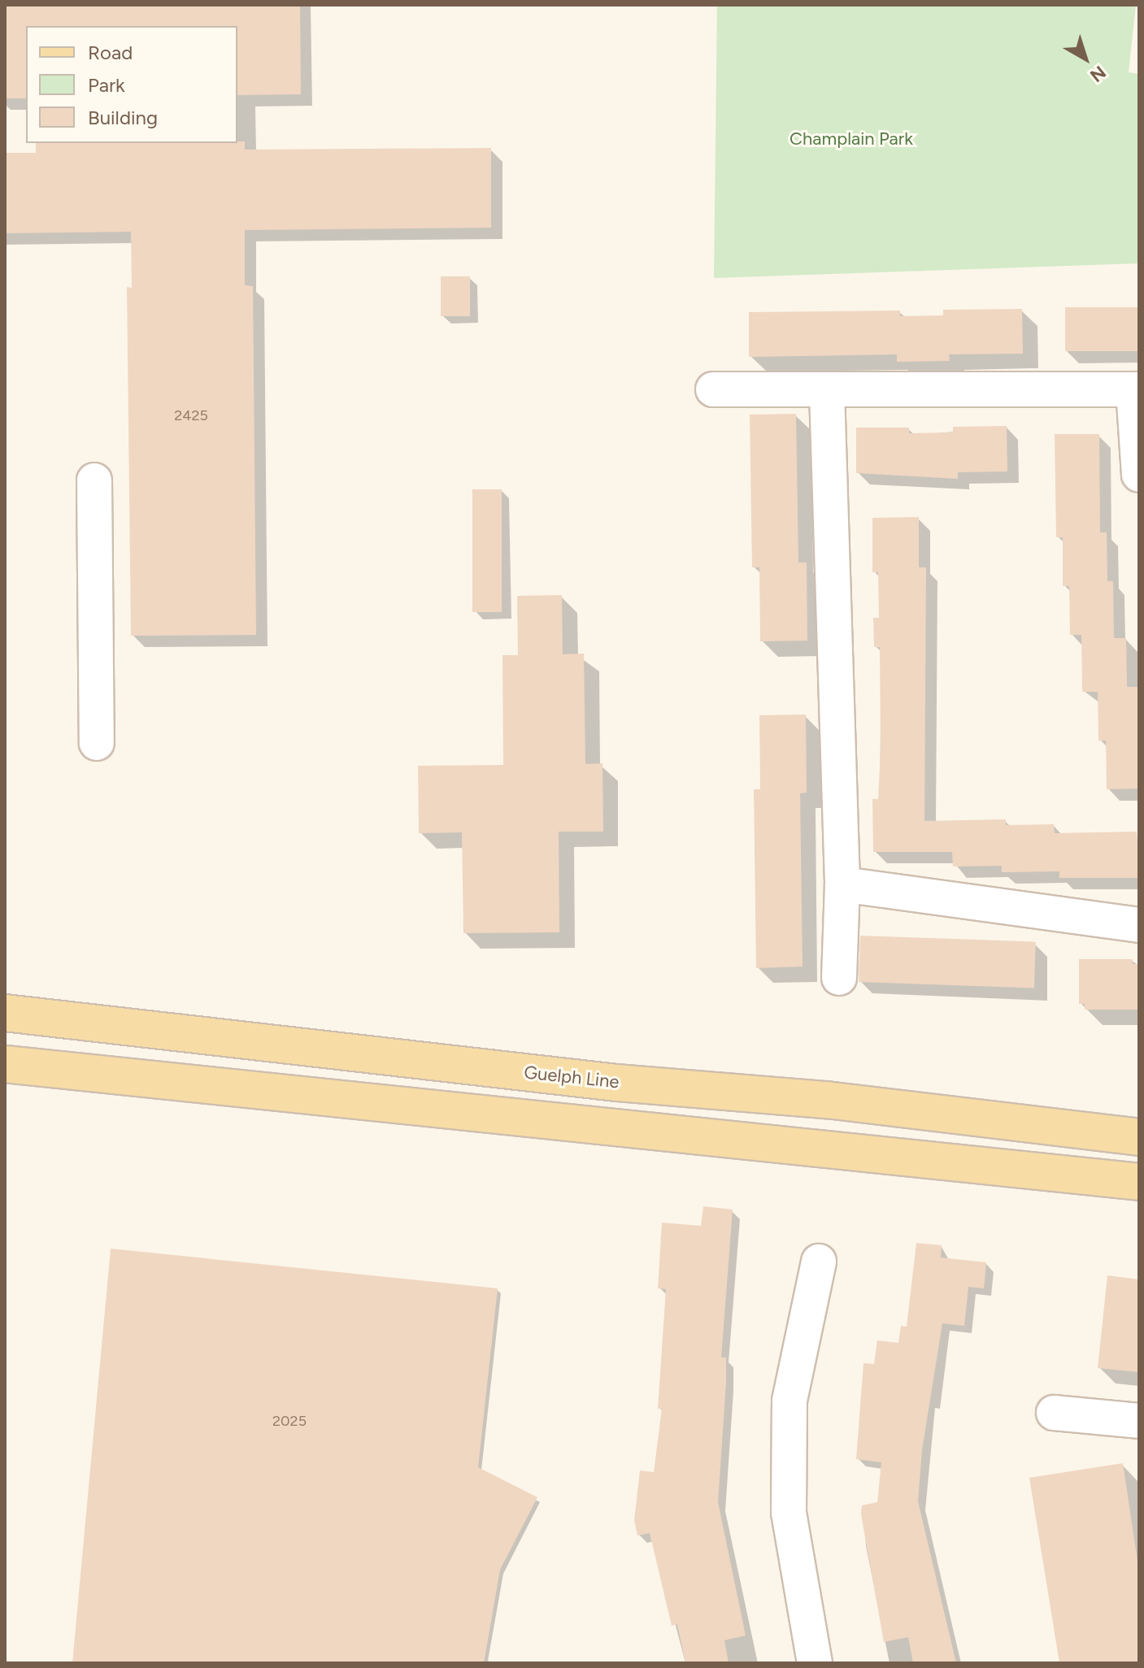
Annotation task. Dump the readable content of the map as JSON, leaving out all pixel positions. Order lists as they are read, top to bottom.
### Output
{
  "streets": {
    "main road": ["Guelph Line"]
  },
  "parks": ["Champlain Park"],
  "house_numbers": ["2425", "2025"],
  "legend": ["Road", "Park", "Building"],
  "north": "bottom right"
}
